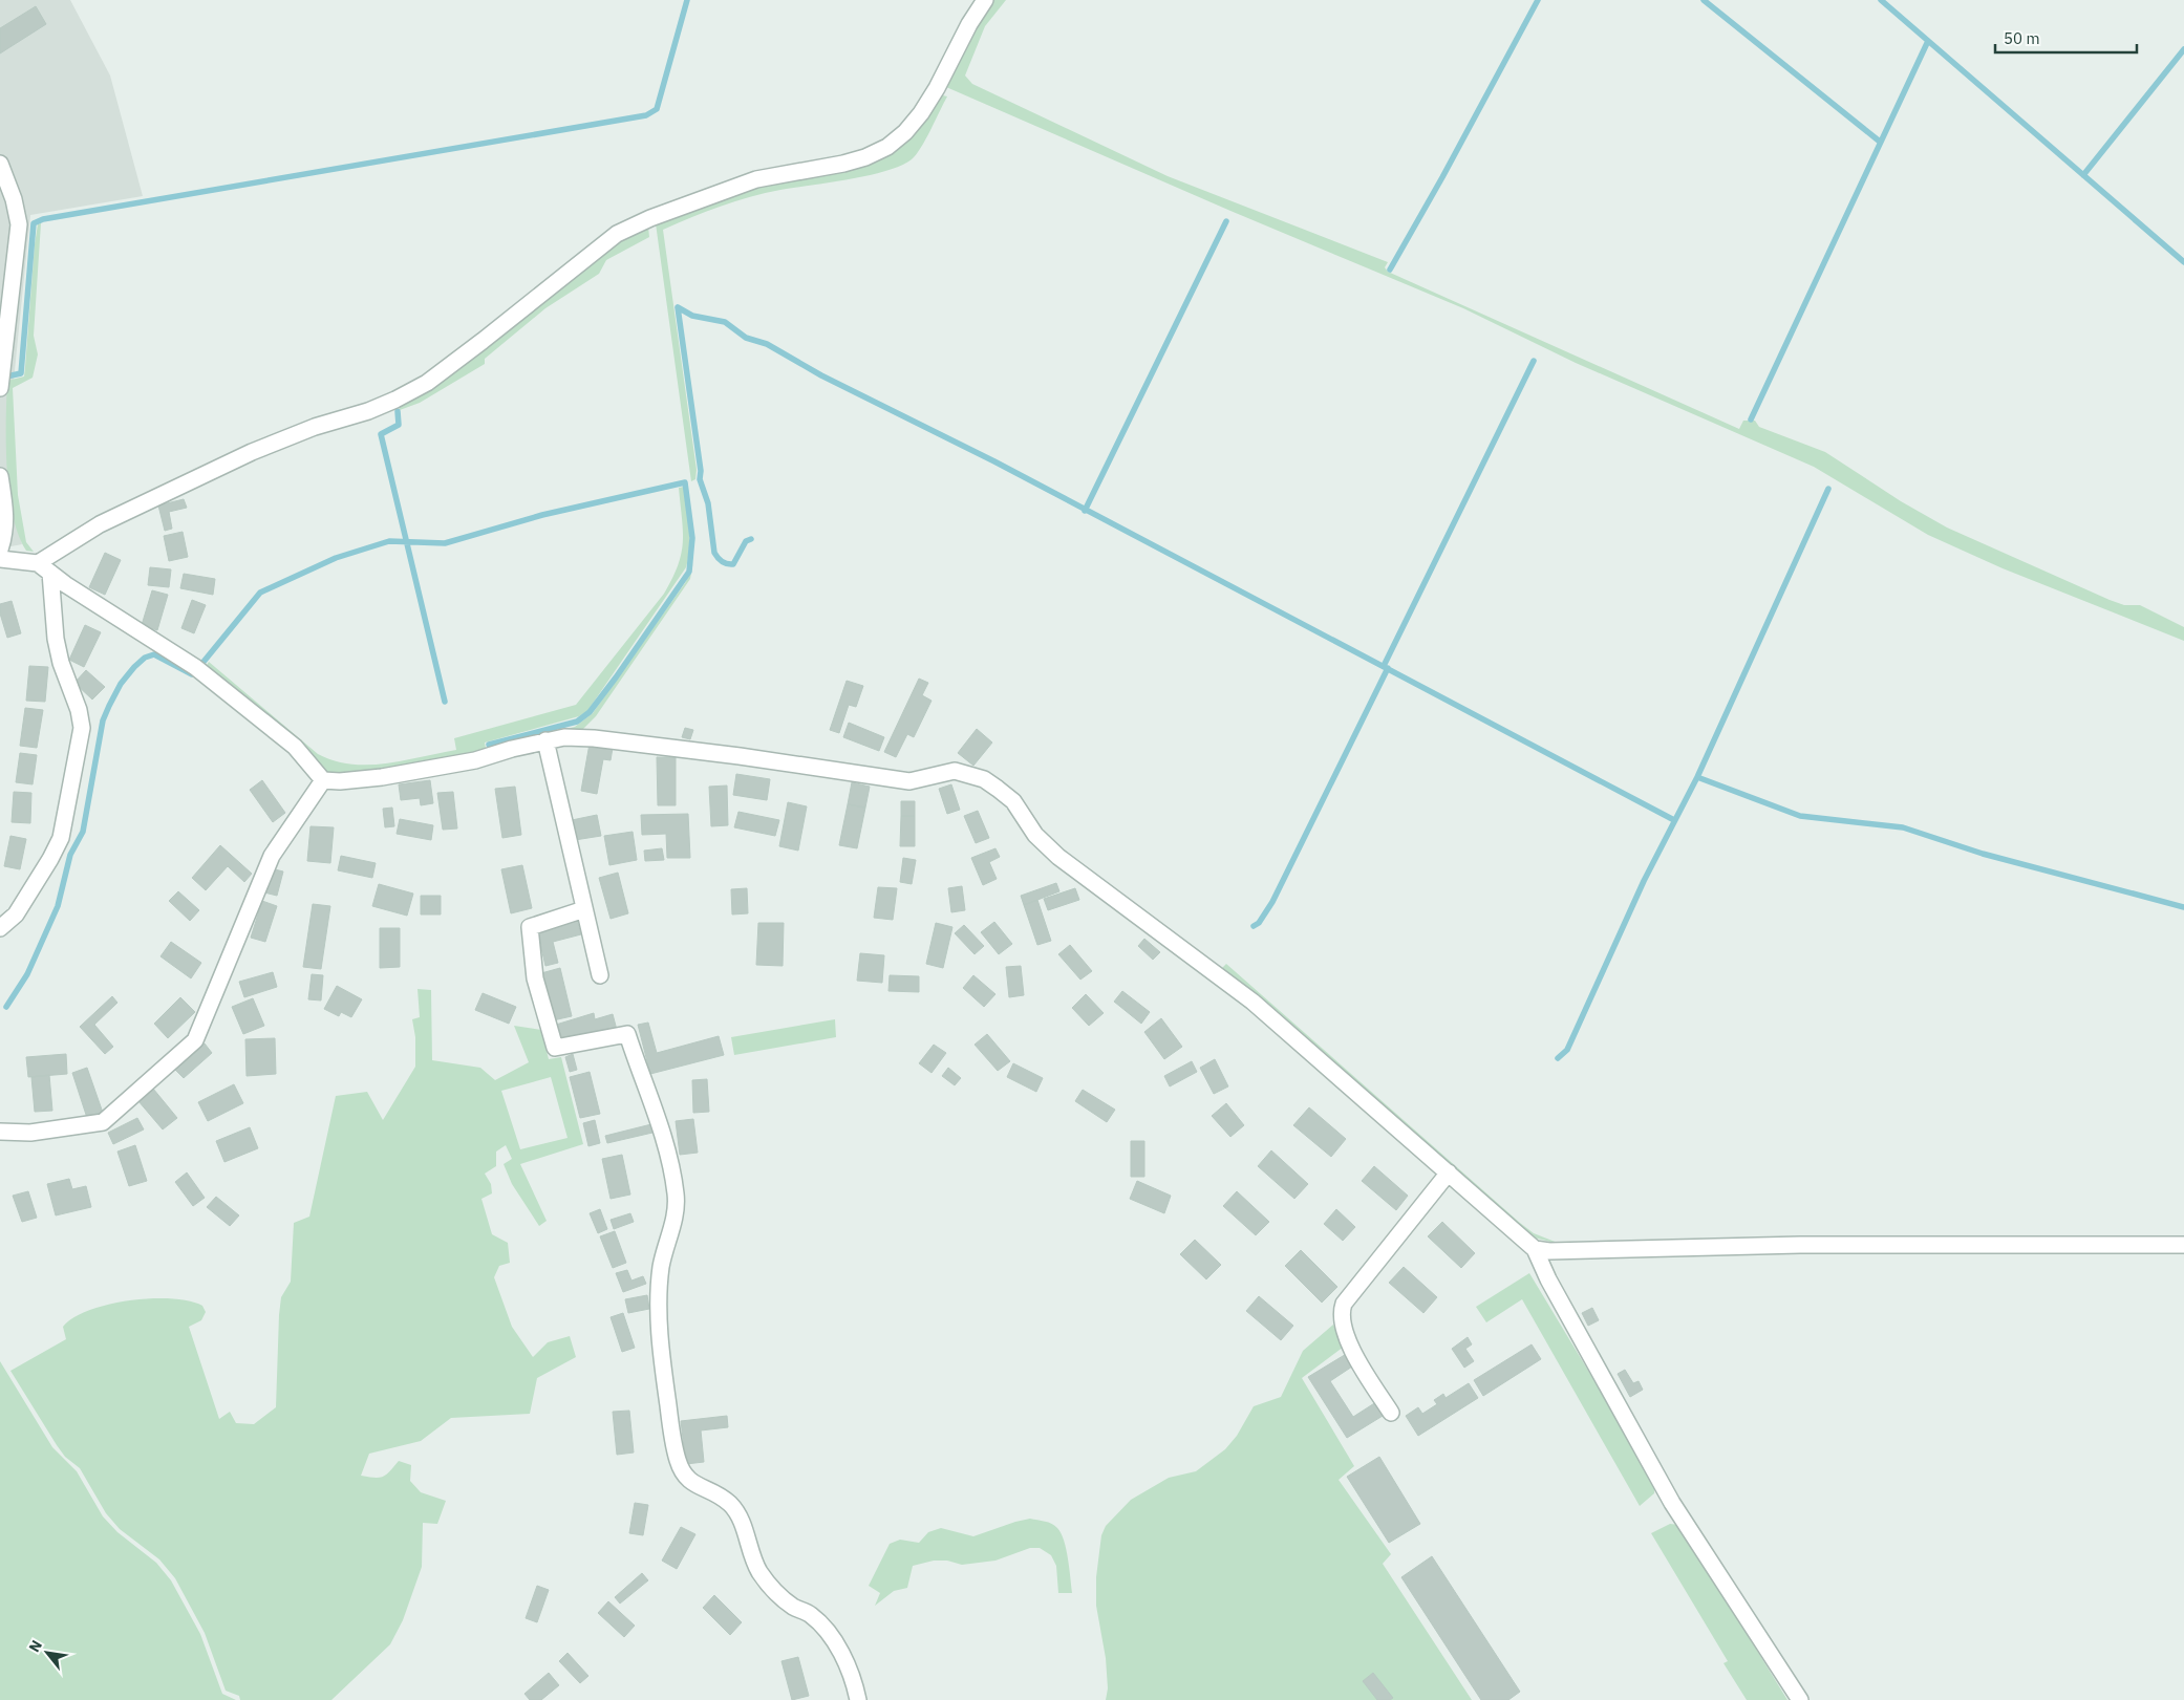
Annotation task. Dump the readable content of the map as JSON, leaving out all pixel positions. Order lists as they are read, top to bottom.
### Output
{
  "scale_bar": "50 m",
  "north": "top left"
}
